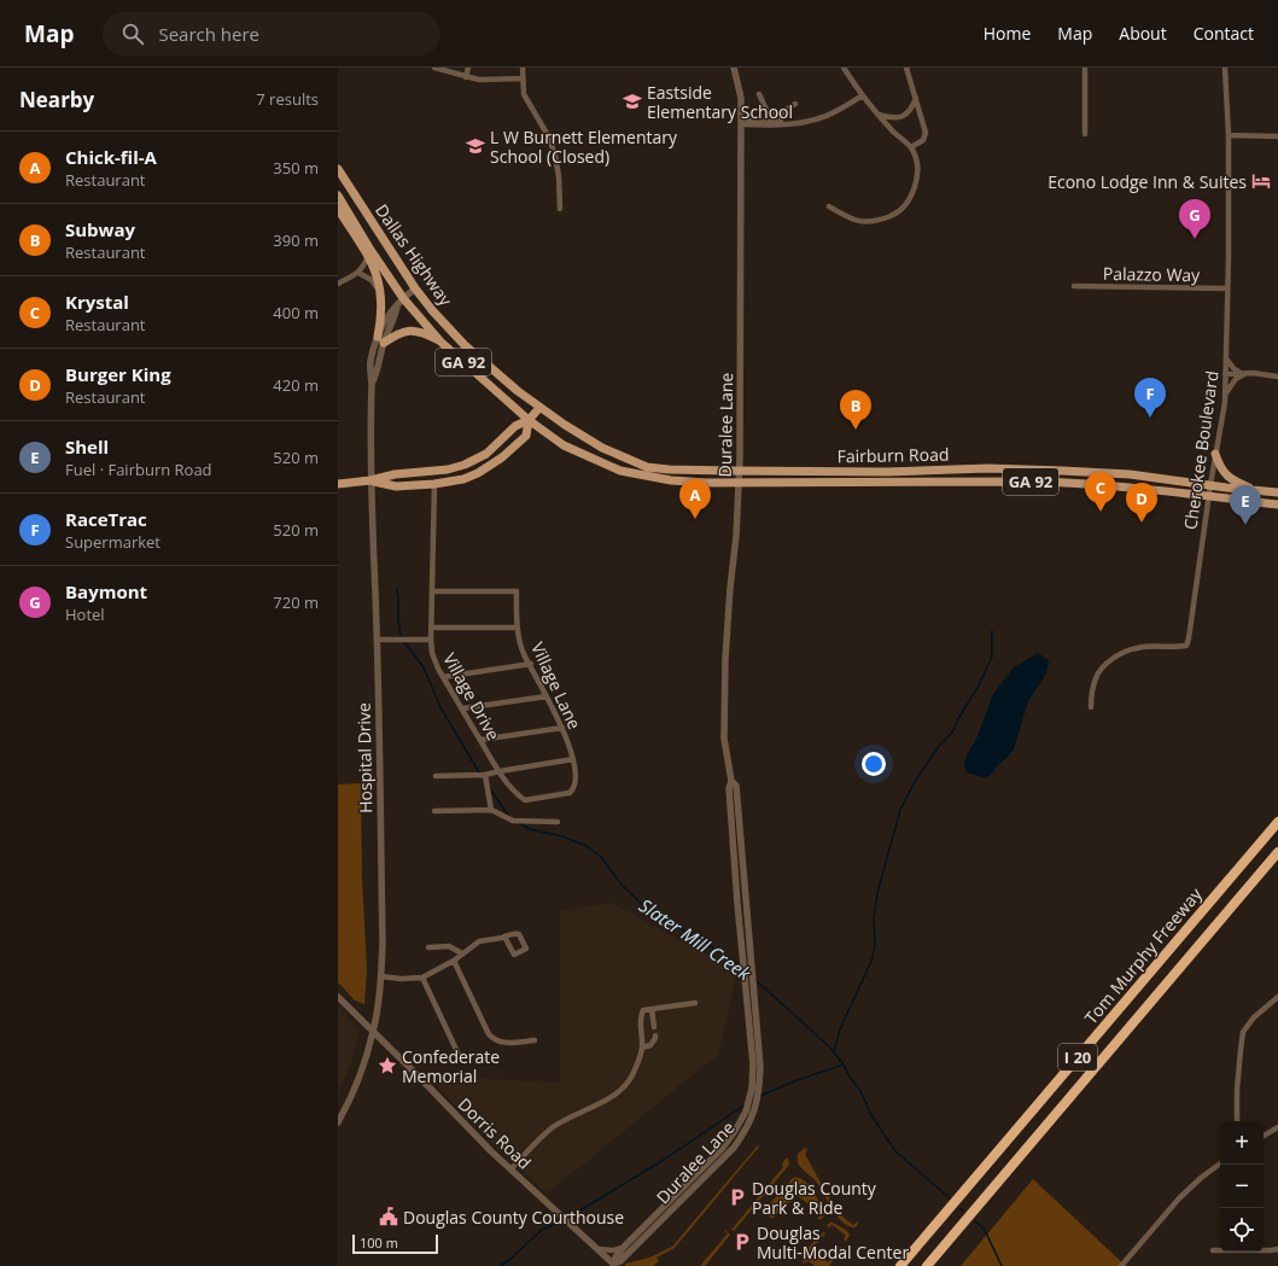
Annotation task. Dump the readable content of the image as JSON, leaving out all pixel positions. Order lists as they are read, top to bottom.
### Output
{
  "streets": {
    "highway": ["Tom Murphy Freeway", "I 20"],
    "main road": ["Dallas Highway", "GA 92", "Fairburn Road"],
    "street": [
      "Palazzo Way",
      "Duralee Lane",
      "Cherokee Boulevard",
      "Village Lane",
      "Village Drive",
      "Hospital Drive",
      "Dorris Road"
    ]
  },
  "crossings": [
    ["Dallas Highway", "Fairburn Road"],
    ["Dallas Highway", "Hospital Drive"],
    ["Palazzo Way", "Cherokee Boulevard"],
    ["Duralee Lane", "Fairburn Road"],
    ["Duralee Lane", "Dorris Road"],
    ["Cherokee Boulevard", "Fairburn Road"],
    ["Village Lane", "Village Drive"],
    ["Hospital Drive", "Dorris Road"]
  ],
  "water": ["Slater Mill Creek"],
  "places": {
    "school or university": ["Eastside Elementary School", "L W Burnett Elementary School (Closed)"],
    "hotel": ["Econo Lodge Inn & Suites"],
    "place": ["Confederate Memorial"],
    "parking": ["Douglas County Park & Ride", "Douglas Multi-Modal Center"],
    "public building": ["Douglas County Courthouse"]
  },
  "scale_bar": "100 m",
  "page": {
    "header": "Map",
    "search": "Search here",
    "nav": [
      "Home",
      "Map",
      "About",
      "Contact"
    ],
    "heading": ["Nearby", "7 results"],
    "list": [
      {
        "mark": "A",
        "name": "Chick-fil-A",
        "note": "Restaurant",
        "value": "350 m"
      },
      {
        "mark": "B",
        "name": "Subway",
        "note": "Restaurant",
        "value": "390 m"
      },
      {
        "mark": "C",
        "name": "Krystal",
        "note": "Restaurant",
        "value": "400 m"
      },
      {
        "mark": "D",
        "name": "Burger King",
        "note": "Restaurant",
        "value": "420 m"
      },
      {
        "mark": "E",
        "name": "Shell",
        "note": "Fuel · Fairburn Road",
        "value": "520 m"
      },
      {
        "mark": "F",
        "name": "RaceTrac",
        "note": "Supermarket",
        "value": "520 m"
      },
      {
        "mark": "G",
        "name": "Baymont",
        "note": "Hotel",
        "value": "720 m"
      }
    ],
    "pins": [
      "G",
      "F",
      "B",
      "C",
      "A",
      "D",
      "E"
    ],
    "map_buttons": ["+", "−"],
    "scale": "100 m"
  }
}
